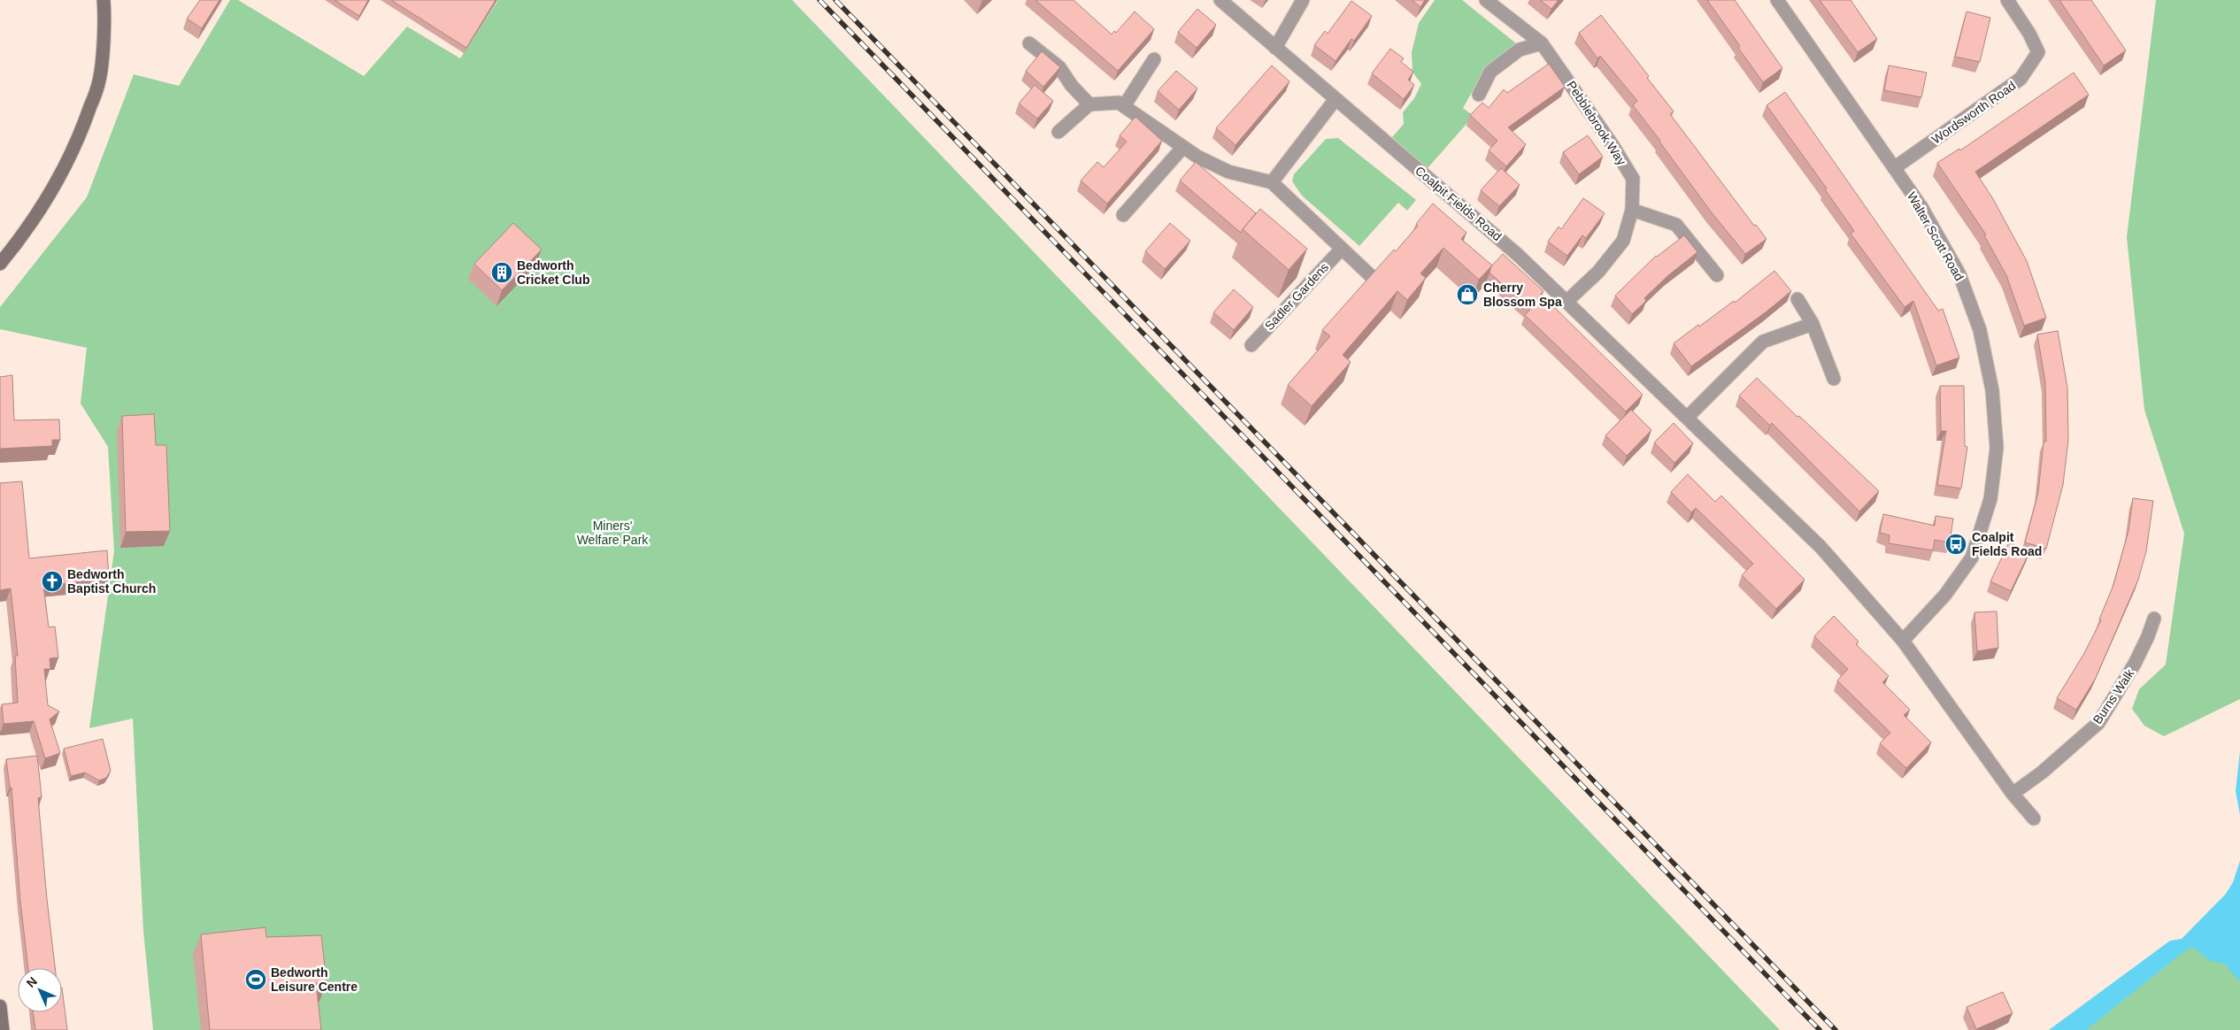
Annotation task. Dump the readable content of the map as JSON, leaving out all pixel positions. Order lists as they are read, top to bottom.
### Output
{
  "streets": {
    "street": [
      "Wordsworth Road",
      "Pebblebrook Way",
      "Coalpit Fields Road",
      "Walter Scott Road",
      "Sadler Gardens",
      "Burns Walk"
    ]
  },
  "crossings": [
    ["Wordsworth Road", "Walter Scott Road"],
    ["Pebblebrook Way", "Coalpit Fields Road"],
    ["Coalpit Fields Road", "Walter Scott Road"],
    ["Coalpit Fields Road", "Burns Walk"]
  ],
  "parks": ["Miners' Welfare Park"],
  "places": {
    "building": ["Bedworth Cricket Club"],
    "shop": ["Cherry Blossom Spa"],
    "bus stop": ["Coalpit Fields Road"],
    "church": ["Bedworth Baptist Church"],
    "sports": ["Bedworth Leisure Centre"]
  },
  "north": "top left"
}
